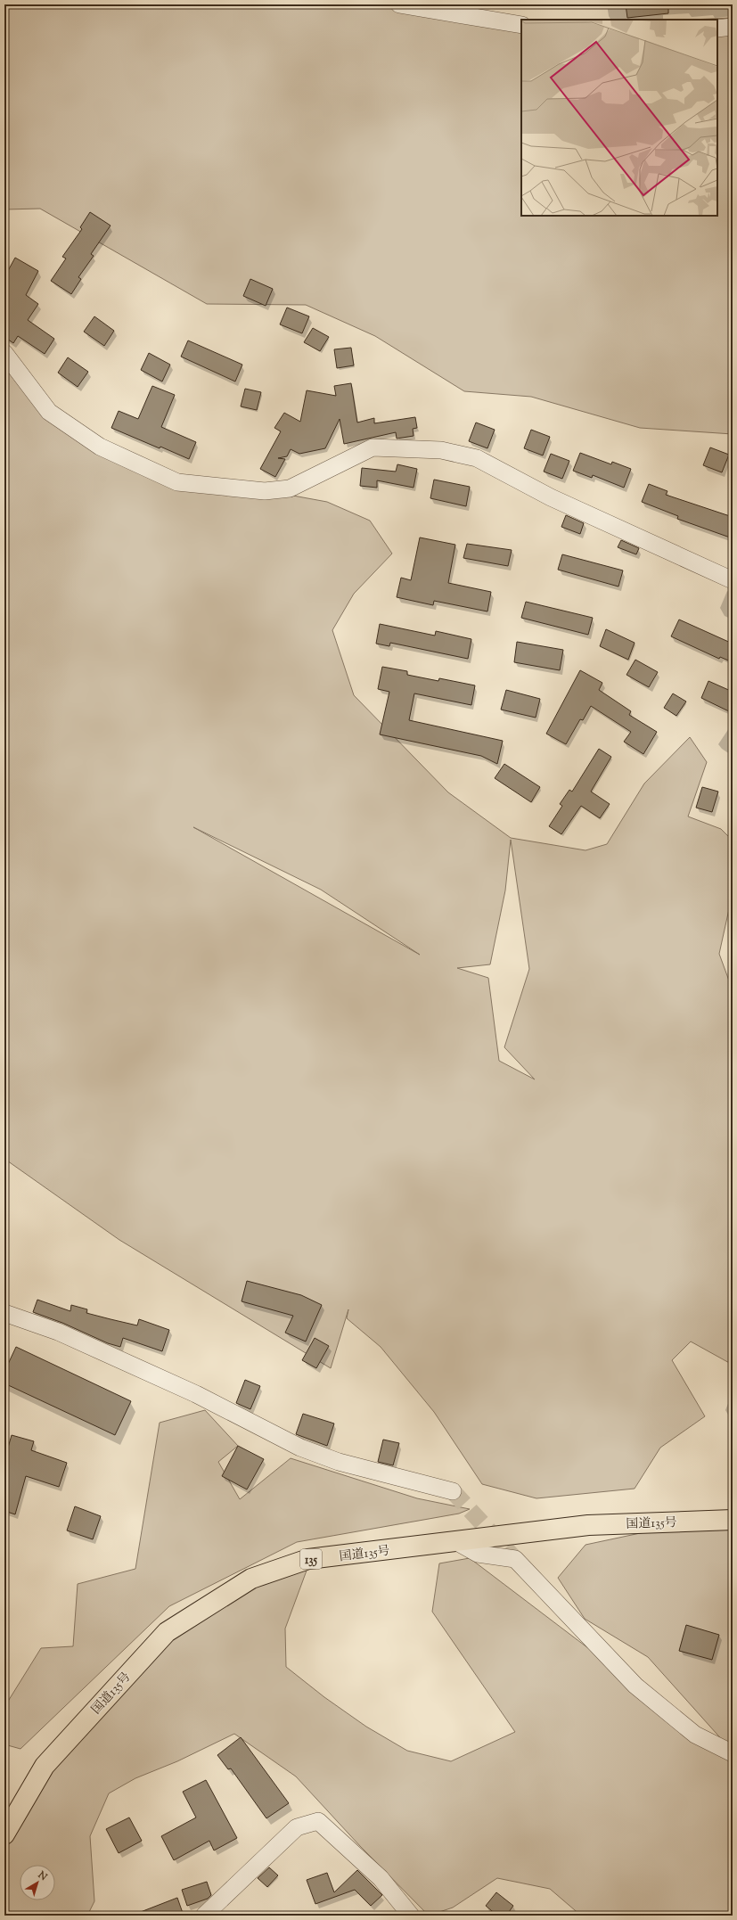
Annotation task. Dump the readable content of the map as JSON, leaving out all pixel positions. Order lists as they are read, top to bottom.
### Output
{
  "streets": {
    "highway": ["国道135号", "135"]
  },
  "north": "top right"
}
